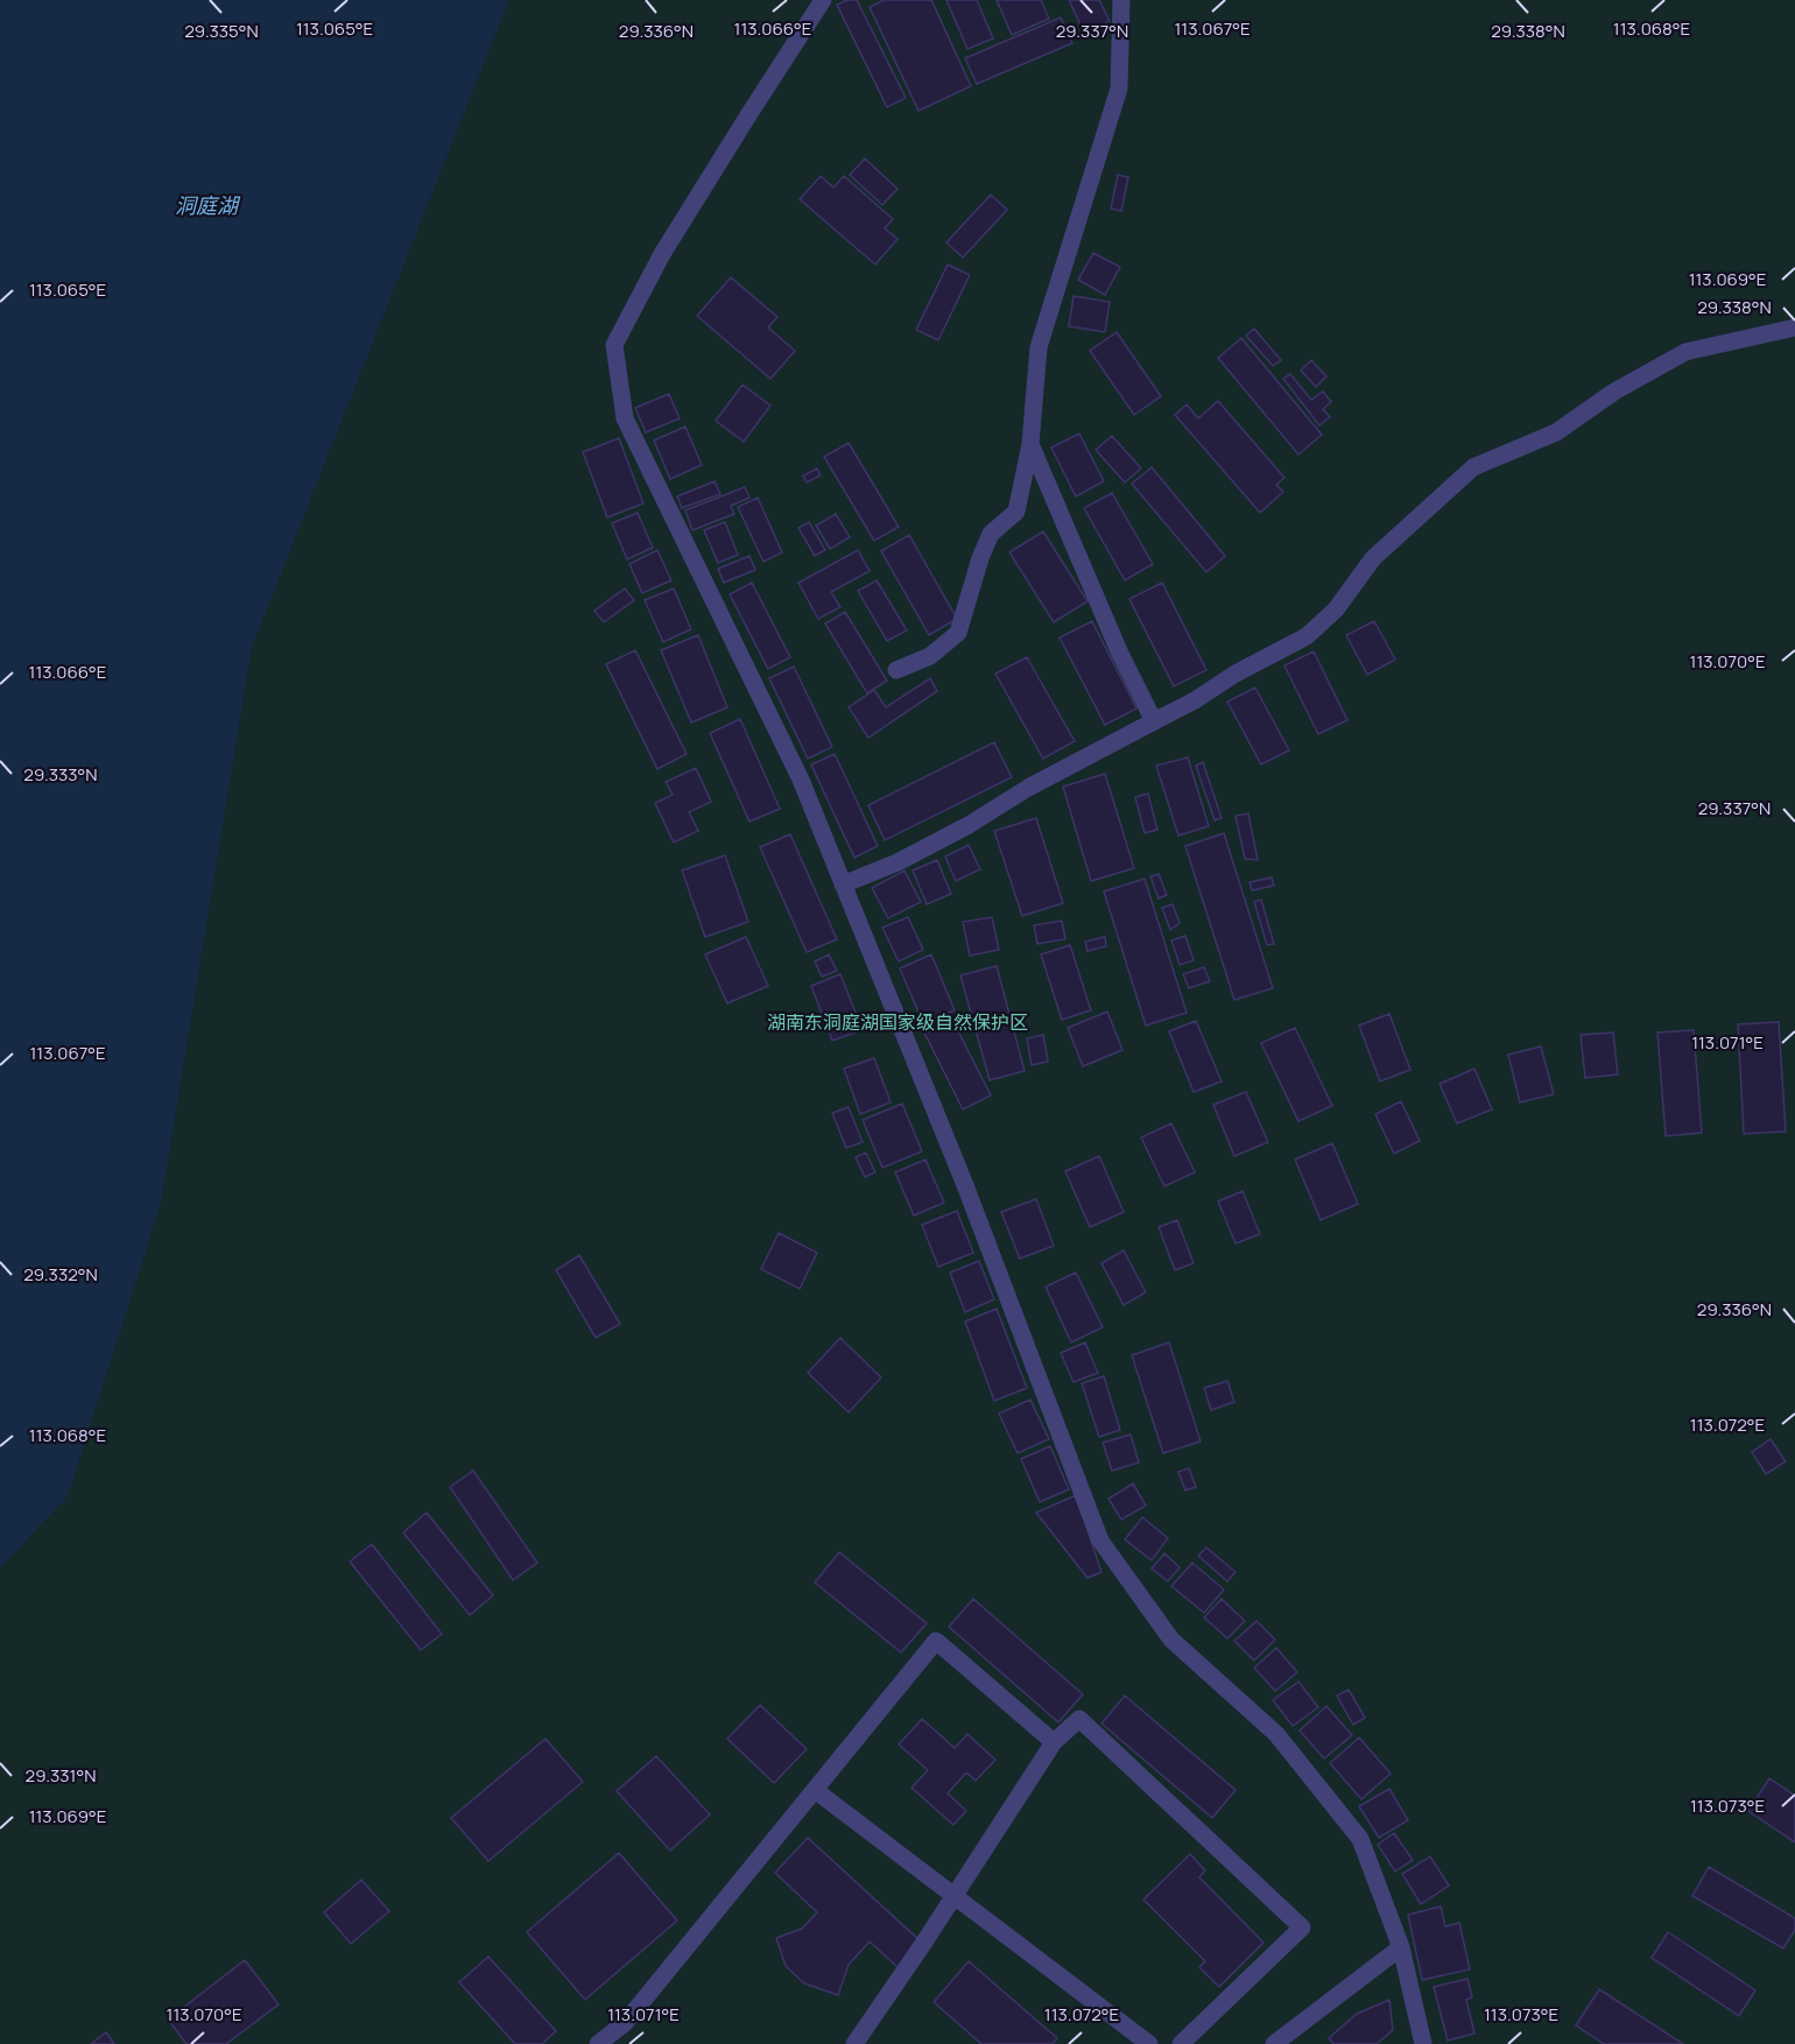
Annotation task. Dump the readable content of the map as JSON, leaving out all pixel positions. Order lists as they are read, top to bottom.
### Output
{
  "water": ["洞庭湖"],
  "parks": ["湖南东洞庭湖国家级自然保护区"],
  "coordinates": [
    "113.065°E",
    "113.066°E",
    "113.067°E",
    "113.068°E",
    "29.335°N",
    "29.336°N",
    "29.337°N",
    "29.338°N",
    "113.069°E",
    "113.070°E",
    "29.333°N",
    "113.071°E",
    "29.332°N",
    "113.072°E",
    "29.331°N",
    "113.073°E"
  ]
}
